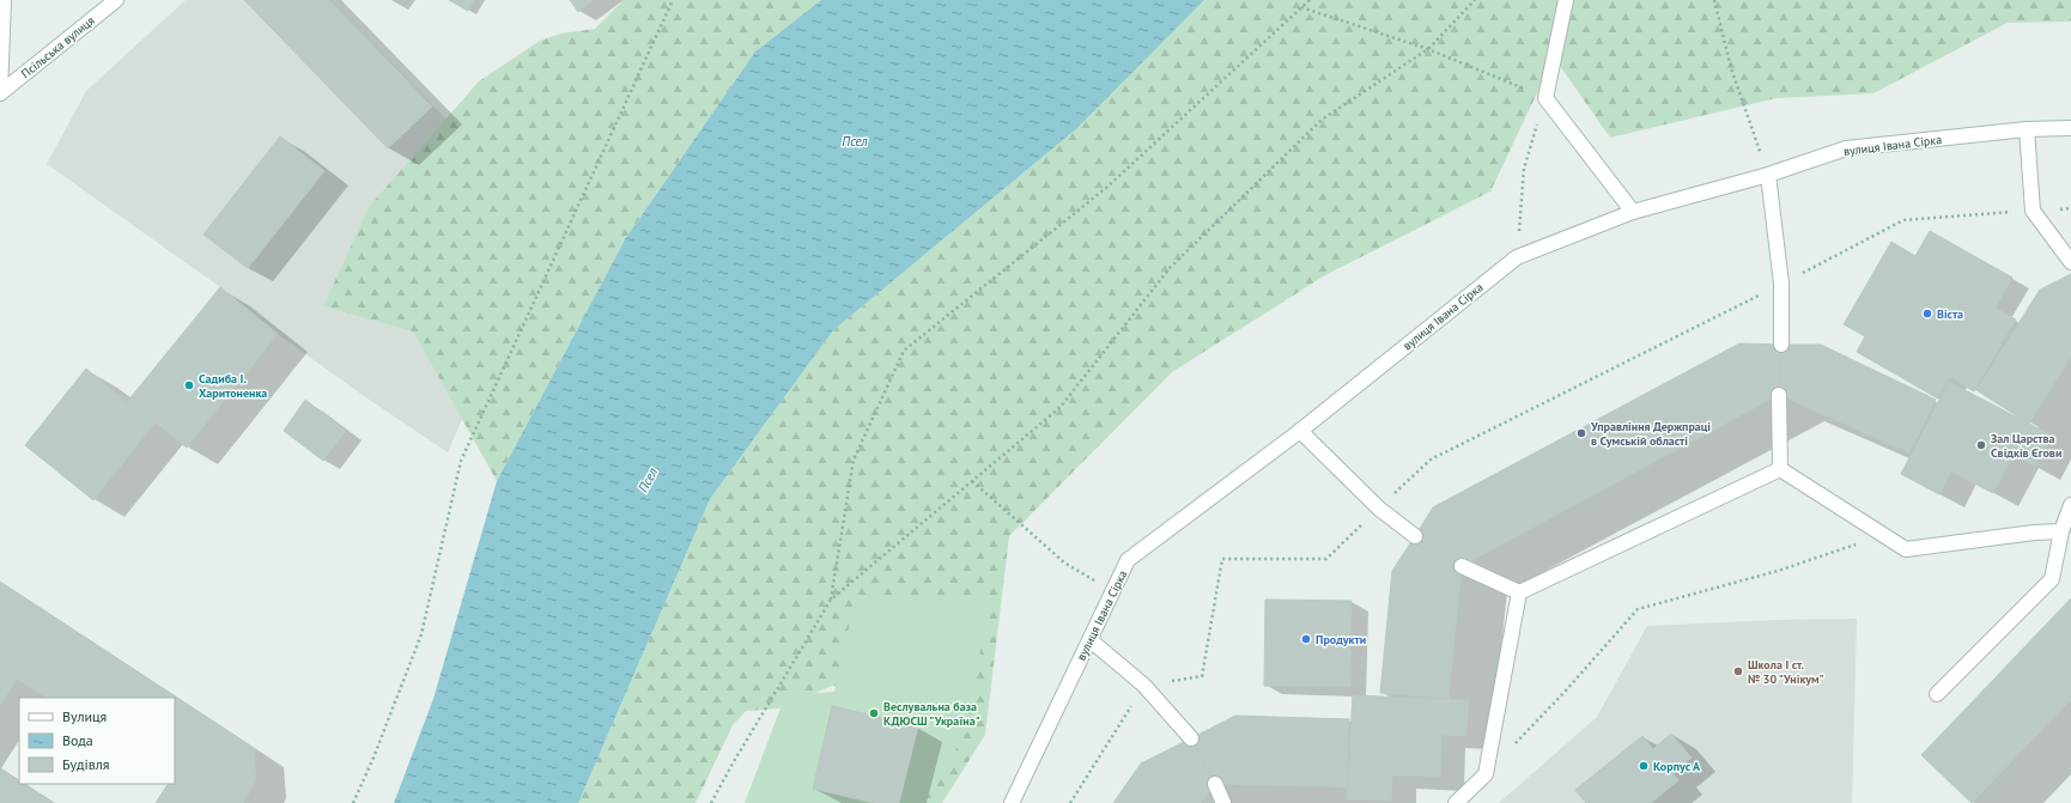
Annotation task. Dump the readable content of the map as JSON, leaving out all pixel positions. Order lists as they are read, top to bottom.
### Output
{
  "streets": {
    "street": ["Псільська вулиця", "вулиця Івана Сірка"]
  },
  "water": ["Псел"],
  "places": [
    "Віста",
    "Садиба І. Харитоненка",
    "Управління Держпраці в Сумській області",
    "Зал Царства Свідків Єгови",
    "Продукти",
    "Школа І ст. № 30 \"Унікум\"",
    "Веслувальна база КДЮСШ \"Україна\"",
    "Корпус А"
  ],
  "legend": ["Вулиця", "Вода", "Будівля"]
}
